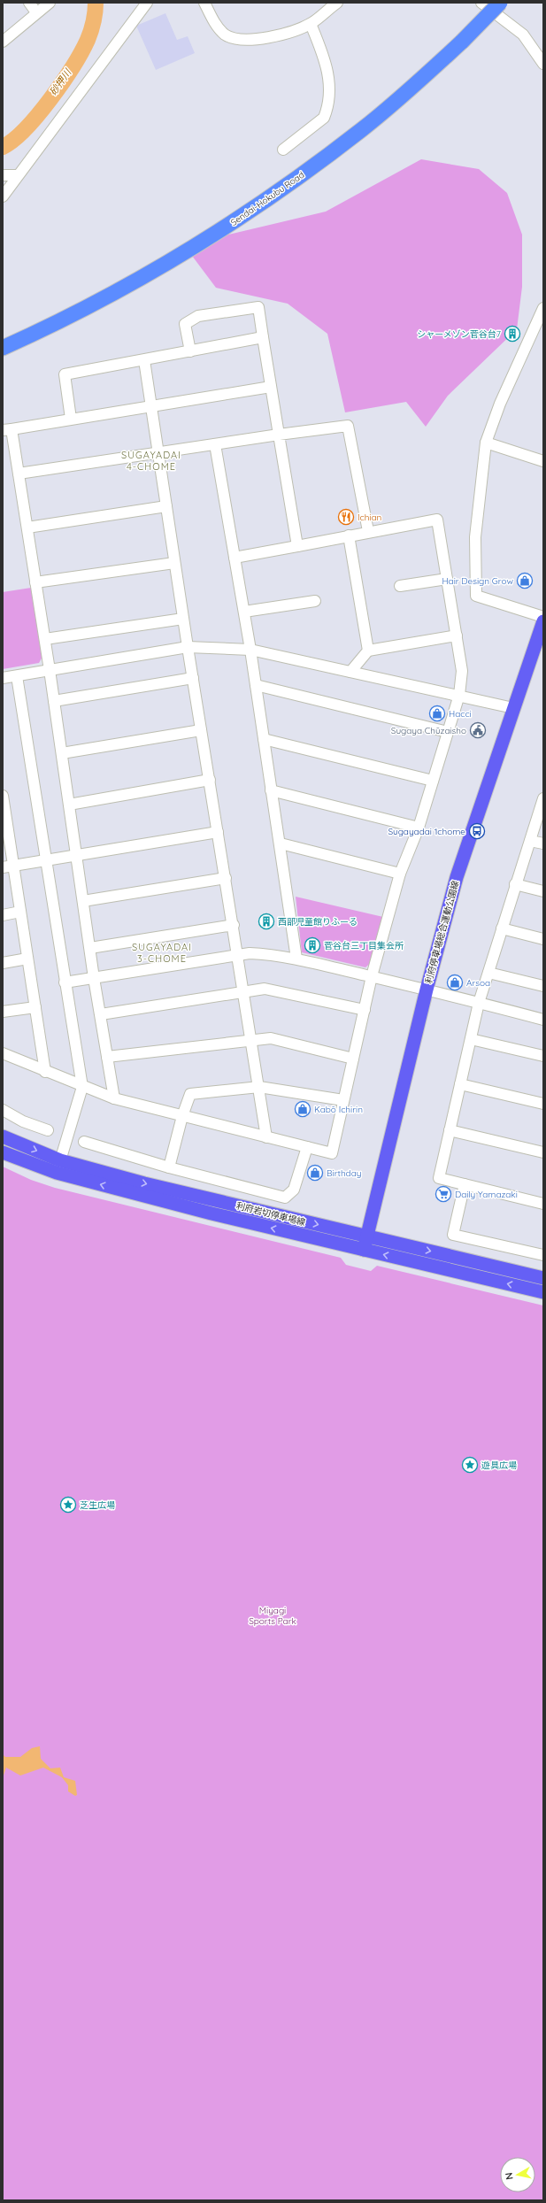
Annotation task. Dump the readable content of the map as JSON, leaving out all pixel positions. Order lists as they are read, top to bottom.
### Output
{
  "streets": {
    "highway": ["Sendai-Hokubu Road"],
    "main road": ["利府停車場総合運動公園線", "利府岩切停車場線"]
  },
  "crossings": [
    ["利府停車場総合運動公園線", "利府岩切停車場線"]
  ],
  "districts": ["SUGAYADAI 4-CHOME", "SUGAYADAI 3-CHOME"],
  "water": ["砂押川"],
  "parks": ["Miyagi Sports Park"],
  "places": {
    "building": ["シャーメゾン菅谷台7", "西部児童館りふーる", "菅谷台三丁目集会所"],
    "restaurant": ["Ichian"],
    "shop": [
      "Hair Design Grow",
      "Hacci",
      "Arsoa",
      "Kabō Ichirin",
      "Birthday"
    ],
    "public building": ["Sugaya Chūzaisho"],
    "bus stop": ["Sugayadai 1chome"],
    "supermarket": ["Daily Yamazaki"],
    "place": ["遊具広場", "芝生広場"]
  },
  "north": "left"
}
